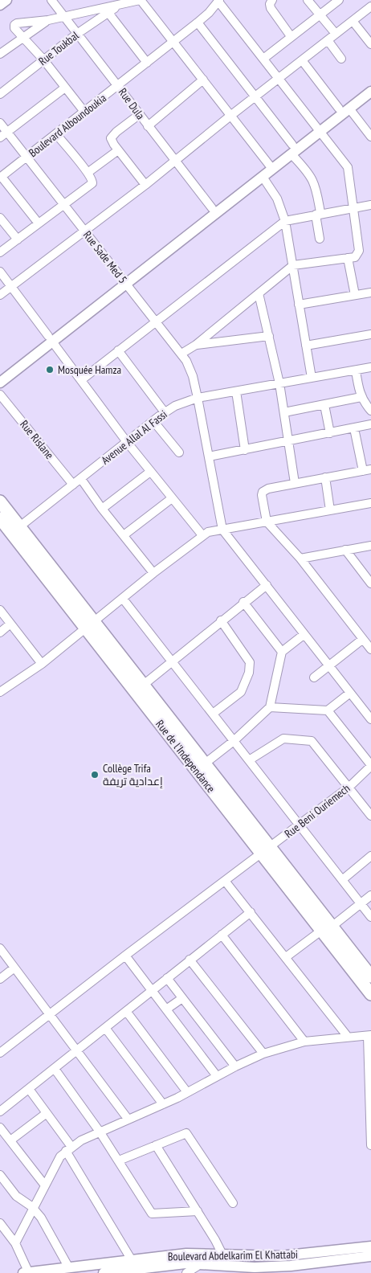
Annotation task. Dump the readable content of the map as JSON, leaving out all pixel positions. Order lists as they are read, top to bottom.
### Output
{
  "streets": {
    "main road": ["Rue de l'Independance"],
    "street": [
      "Rue Toukbal",
      "Rue Dula",
      "Boulevard Alboundoukia",
      "Rue Sade Med 5",
      "Avenue Allal Al Fassi",
      "Rue Rislane",
      "Rue Beni Ouriemech",
      "Boulevard Abdelkarim El Khattabi"
    ]
  },
  "crossings": [
    ["Rue Toukbal", "Rue Dula"],
    ["Rue Dula", "Boulevard Alboundoukia"],
    ["Boulevard Alboundoukia", "Rue Sade Med 5"],
    ["Rue Sade Med 5", "Avenue Allal Al Fassi"],
    ["Avenue Allal Al Fassi", "Rue Rislane"],
    ["Avenue Allal Al Fassi", "Rue de l'Independance"],
    ["Rue de l'Independance", "Rue Beni Ouriemech"]
  ],
  "places": ["Mosquée Hamza", "Collège Trifa إعدادية تريفة"]
}
